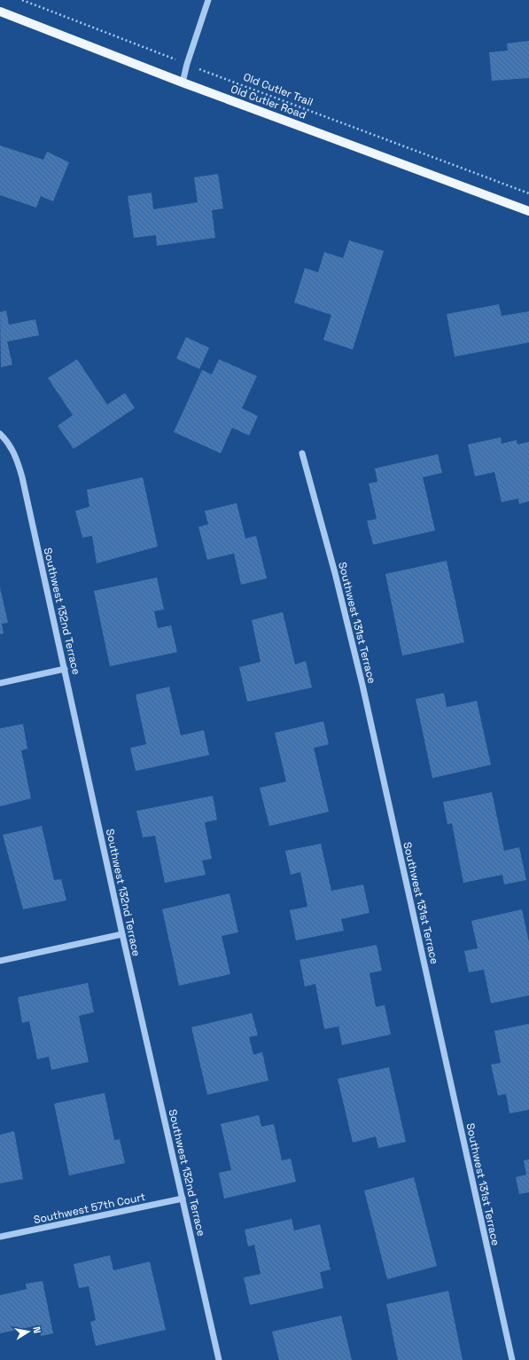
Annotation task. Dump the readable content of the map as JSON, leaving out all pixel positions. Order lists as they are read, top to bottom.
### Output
{
  "streets": {
    "main road": ["Old Cutler Road"],
    "street": ["Southwest 132nd Terrace", "Southwest 131st Terrace", "Southwest 57th Court"],
    "path": ["Old Cutler Trail"]
  },
  "crossings": [
    ["Southwest 132nd Terrace", "Southwest 57th Court"]
  ],
  "north": "right"
}
